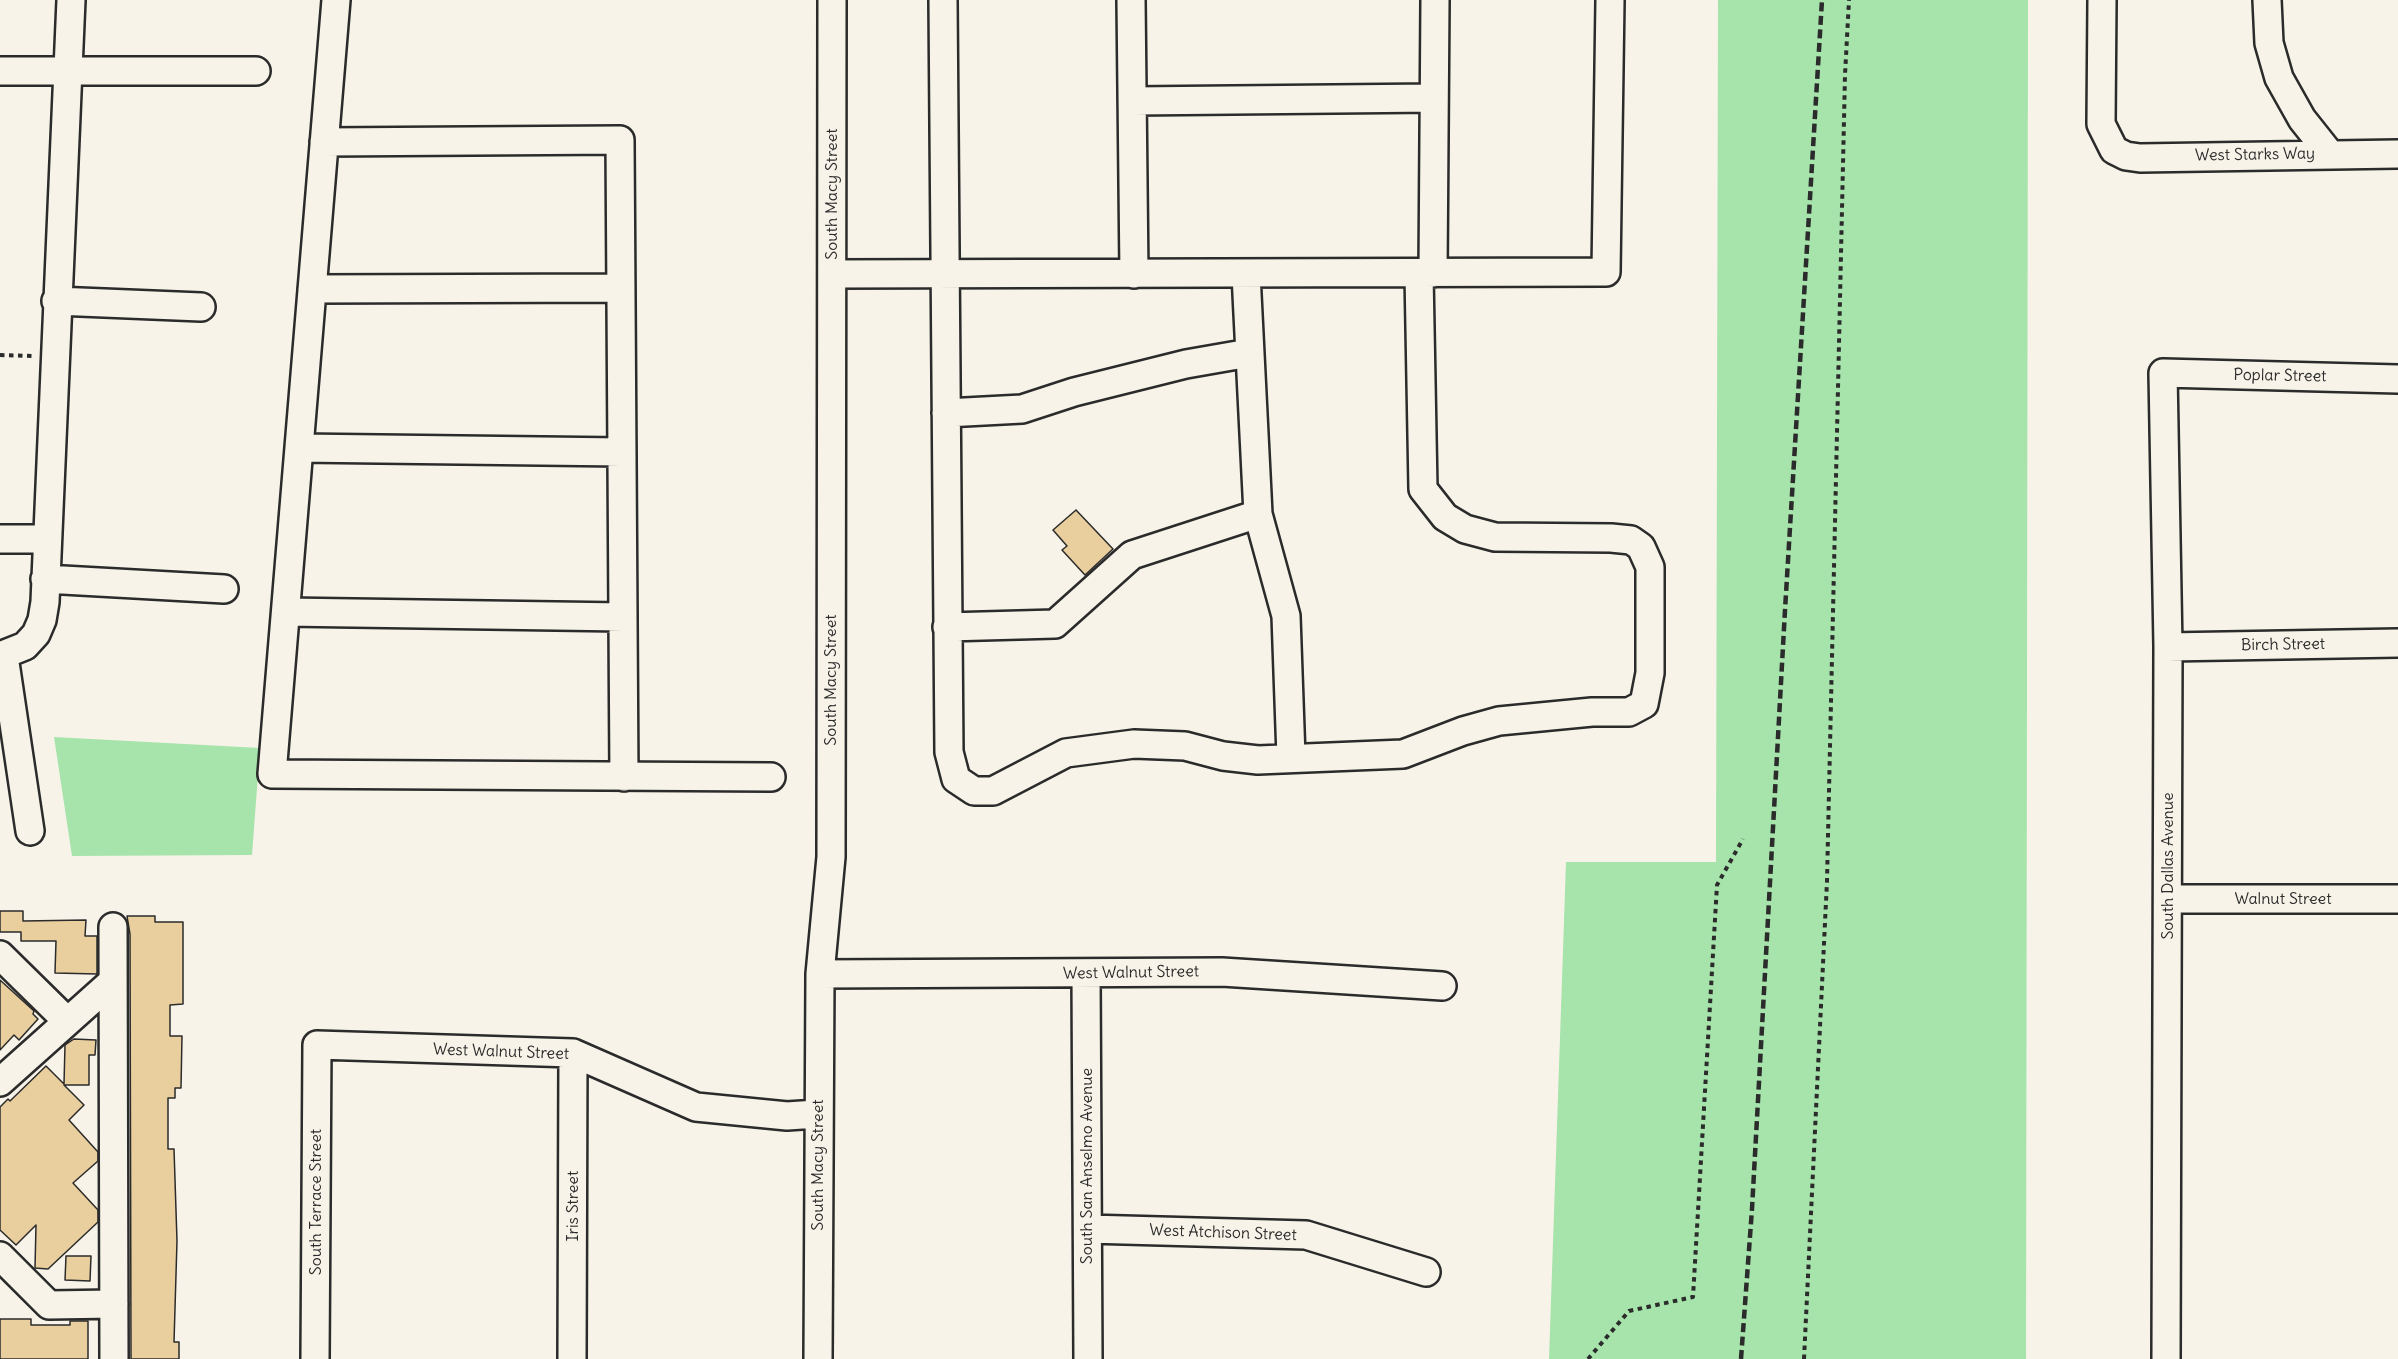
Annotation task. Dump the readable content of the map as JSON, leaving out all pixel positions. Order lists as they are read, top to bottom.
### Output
{
  "streets": {
    "street": [
      "West Starks Way",
      "South Macy Street",
      "Poplar Street",
      "Birch Street",
      "South Dallas Avenue",
      "Walnut Street",
      "West Walnut Street",
      "South San Anselmo Avenue",
      "South Terrace Street",
      "Iris Street",
      "West Atchison Street"
    ]
  },
  "crossings": [
    ["South Macy Street", "West Walnut Street"],
    ["Poplar Street", "South Dallas Avenue"],
    ["Birch Street", "South Dallas Avenue"],
    ["South Dallas Avenue", "Walnut Street"],
    ["West Walnut Street", "South San Anselmo Avenue"],
    ["West Walnut Street", "South Terrace Street"],
    ["West Walnut Street", "Iris Street"],
    ["South San Anselmo Avenue", "West Atchison Street"]
  ]
}
